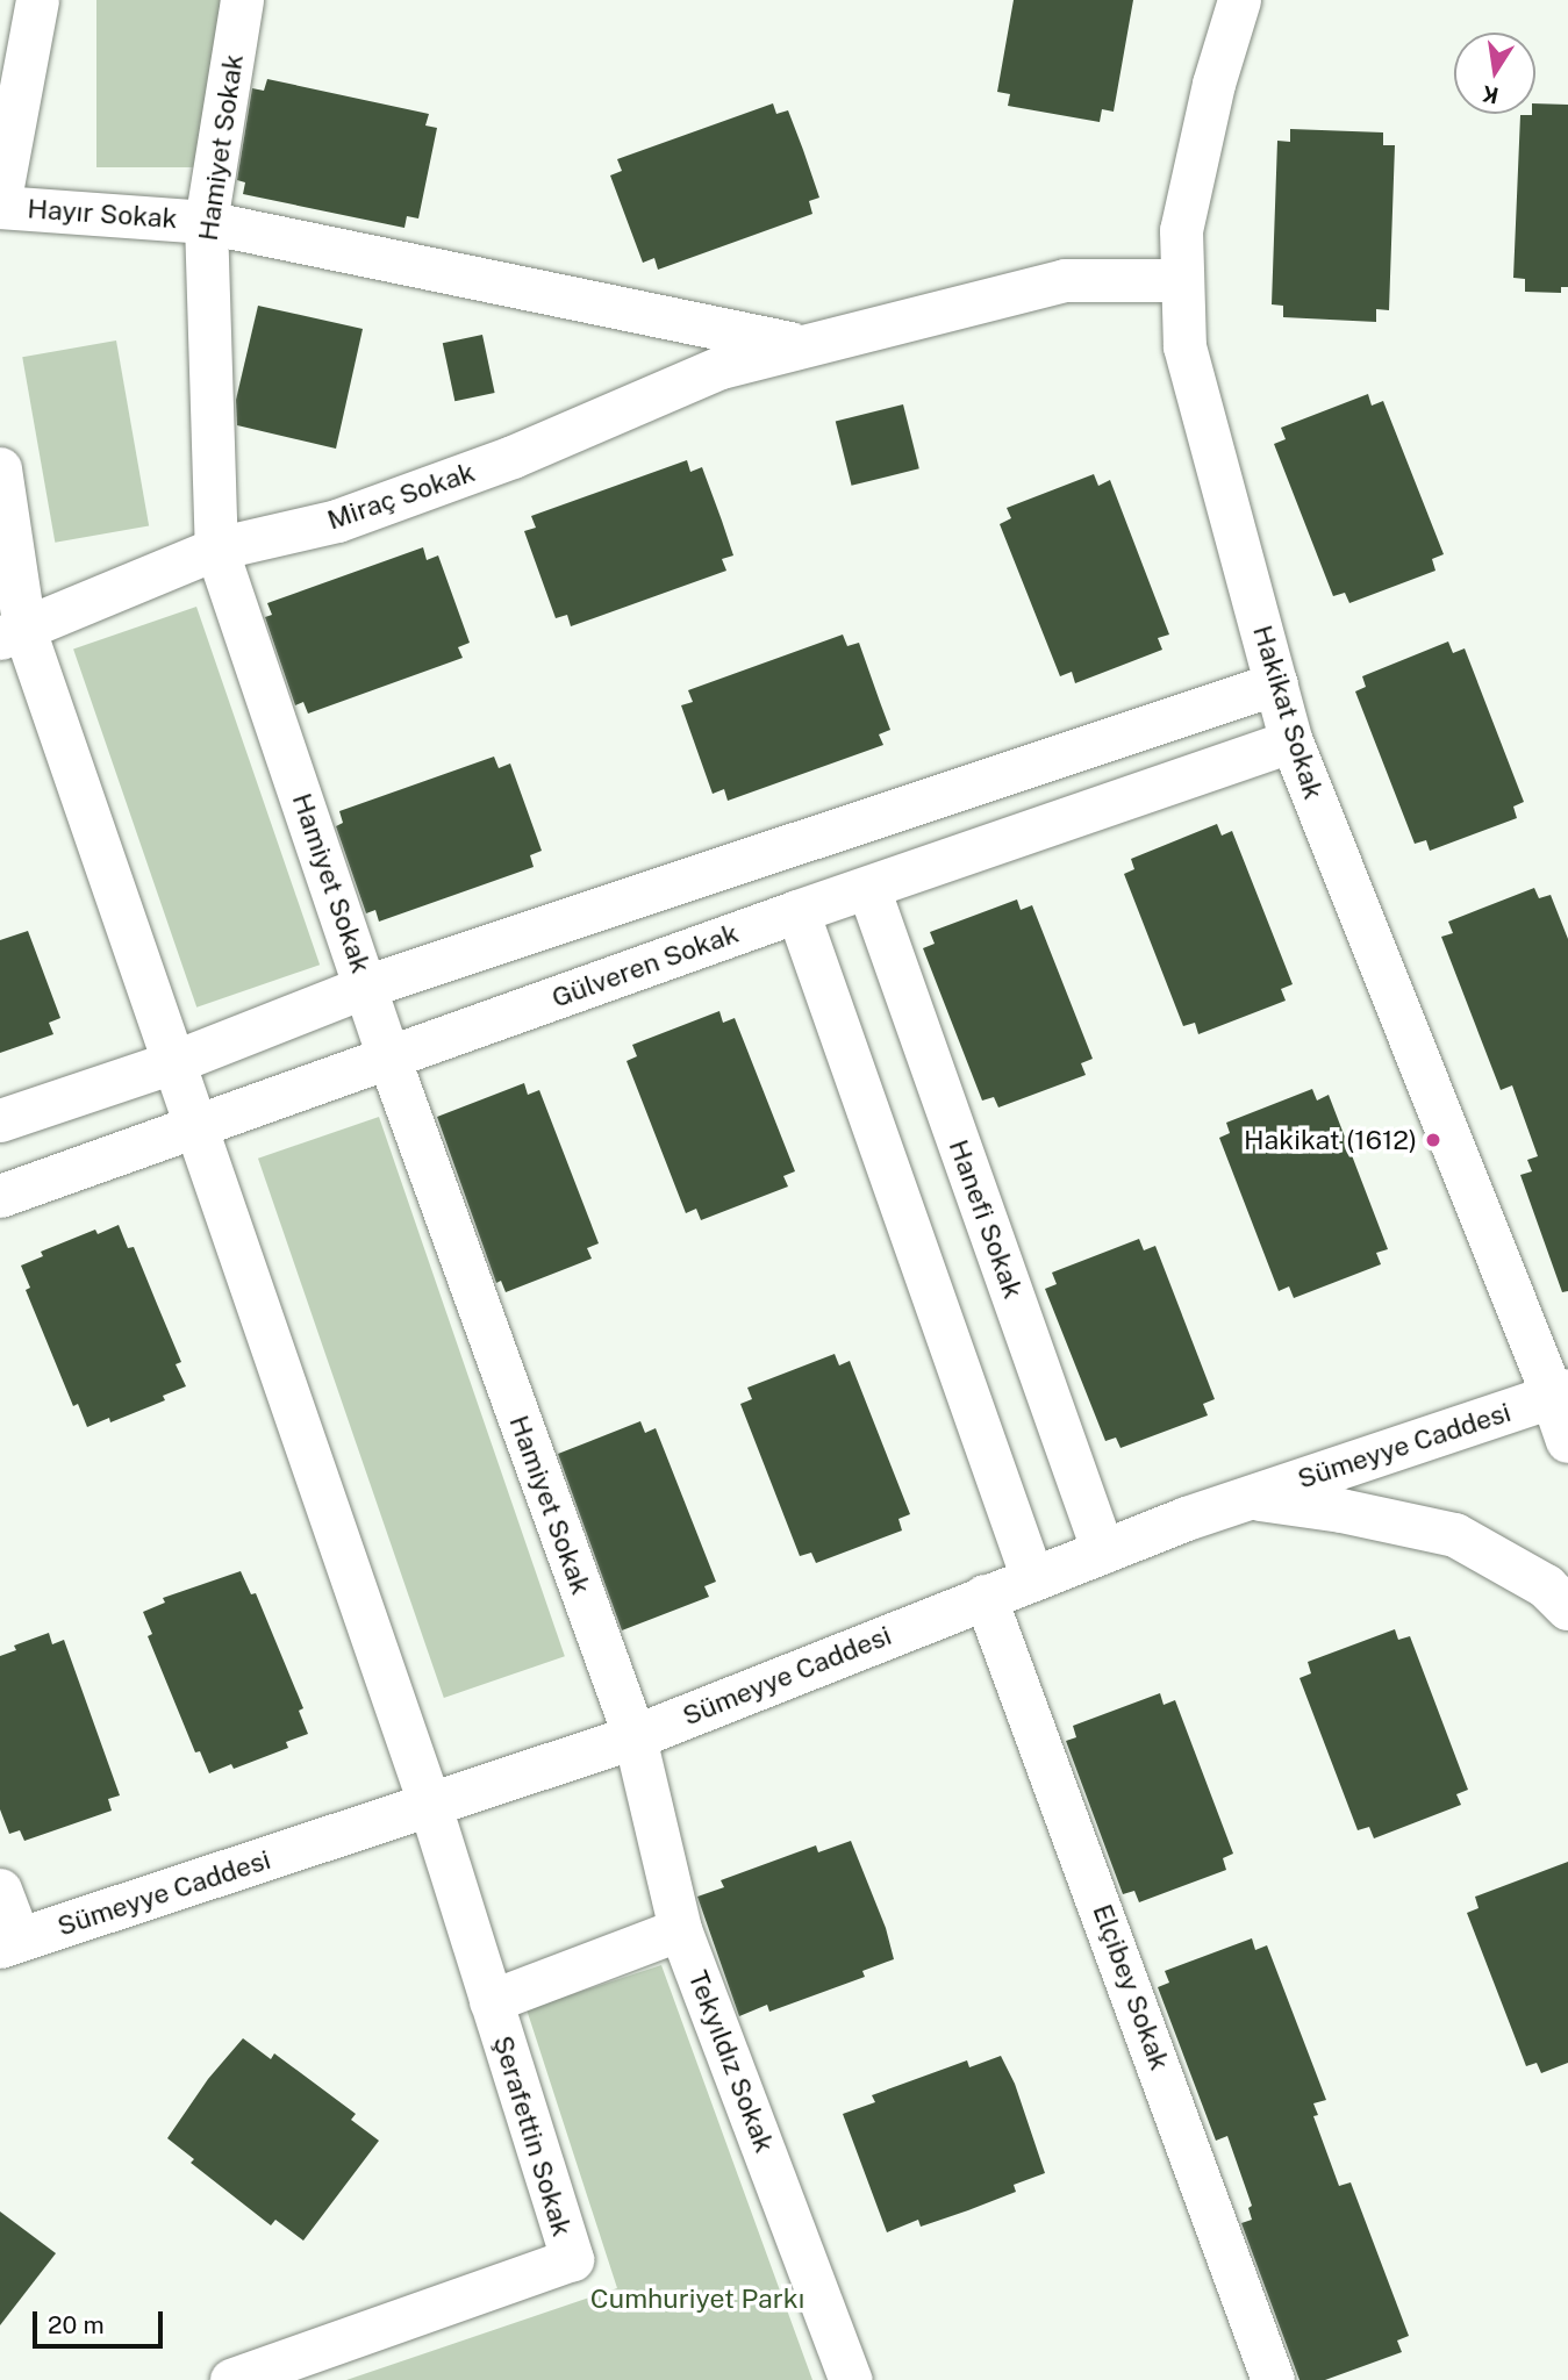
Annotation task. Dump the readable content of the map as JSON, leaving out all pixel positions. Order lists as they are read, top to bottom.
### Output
{
  "streets": {
    "street": [
      "Hamiyet Sokak",
      "Hayır Sokak",
      "Miraç Sokak",
      "Hakikat Sokak",
      "Gülveren Sokak",
      "Hanefi Sokak",
      "Sümeyye Caddesi",
      "Elçibey Sokak",
      "Tekyıldız Sokak",
      "Şerafettin Sokak"
    ]
  },
  "crossings": [
    ["Hamiyet Sokak", "Hayır Sokak"],
    ["Hamiyet Sokak", "Miraç Sokak"],
    ["Hamiyet Sokak", "Gülveren Sokak"],
    ["Hamiyet Sokak", "Sümeyye Caddesi"],
    ["Hamiyet Sokak", "Tekyıldız Sokak"],
    ["Hayır Sokak", "Miraç Sokak"],
    ["Miraç Sokak", "Hakikat Sokak"],
    ["Miraç Sokak", "Şerafettin Sokak"],
    ["Hakikat Sokak", "Gülveren Sokak"],
    ["Hakikat Sokak", "Sümeyye Caddesi"],
    ["Gülveren Sokak", "Hanefi Sokak"],
    ["Gülveren Sokak", "Şerafettin Sokak"],
    ["Hanefi Sokak", "Sümeyye Caddesi"],
    ["Sümeyye Caddesi", "Elçibey Sokak"],
    ["Sümeyye Caddesi", "Tekyıldız Sokak"],
    ["Sümeyye Caddesi", "Şerafettin Sokak"]
  ],
  "parks": ["Cumhuriyet Parkı"],
  "places": ["Hakikat (1612)"],
  "scale_bar": "20 m",
  "north": "bottom"
}
